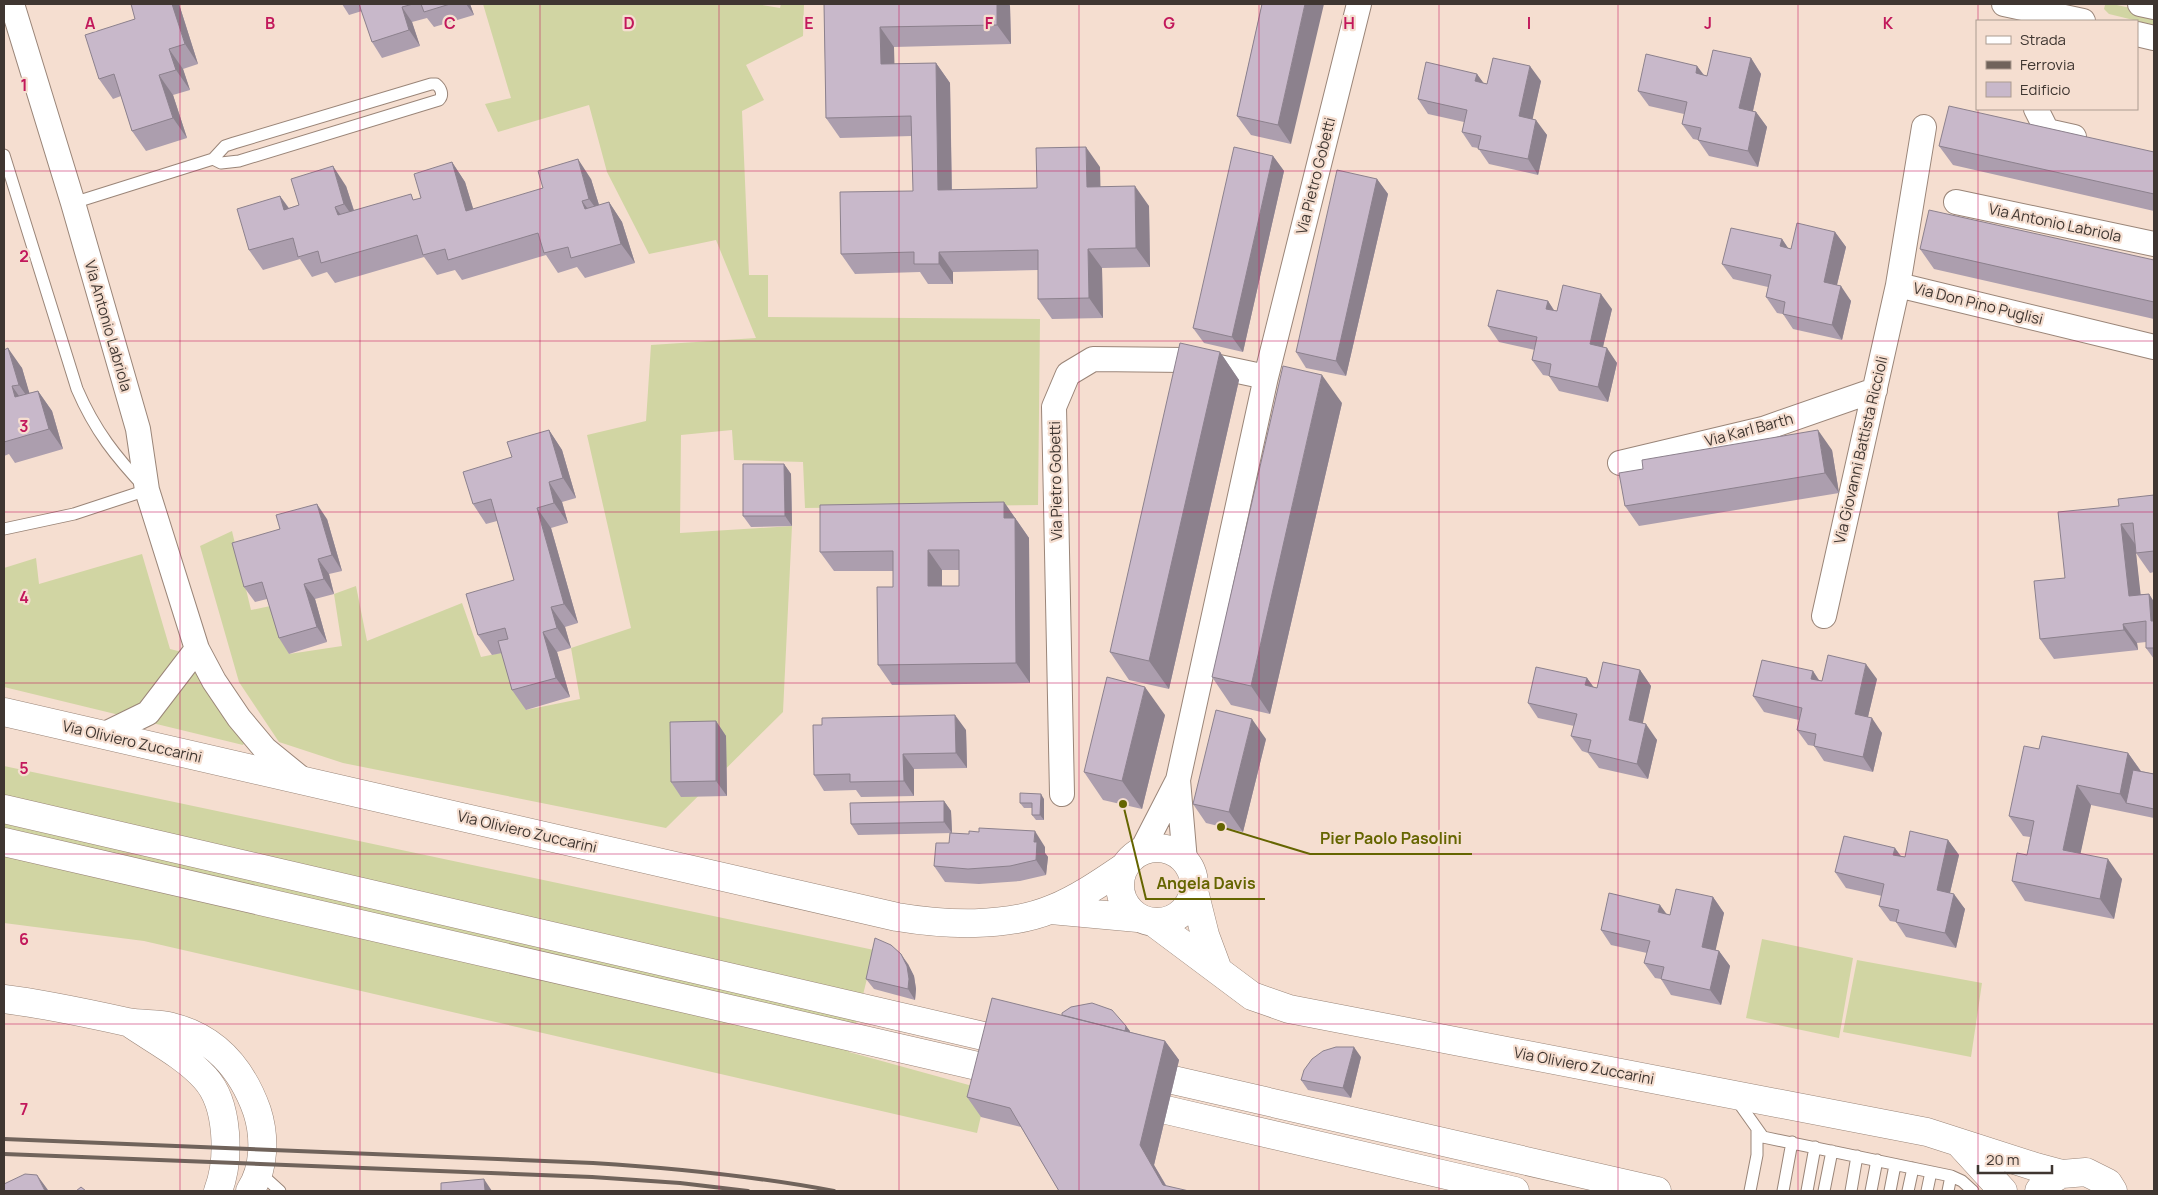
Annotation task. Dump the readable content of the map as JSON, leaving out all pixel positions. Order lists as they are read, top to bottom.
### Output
{
  "streets": {
    "main road": ["Via Oliviero Zuccarini"],
    "street": [
      "Via Pietro Gobetti",
      "Via Antonio Labriola",
      "Via Don Pino Puglisi",
      "Via Karl Barth",
      "Via Giovanni Battista Riccioli"
    ]
  },
  "crossings": [
    ["Via Pietro Gobetti", "Via Oliviero Zuccarini"],
    ["Via Antonio Labriola", "Via Oliviero Zuccarini"],
    ["Via Don Pino Puglisi", "Via Giovanni Battista Riccioli"],
    ["Via Karl Barth", "Via Giovanni Battista Riccioli"]
  ],
  "places": ["Angela Davis", "Pier Paolo Pasolini"],
  "legend": ["Strada", "Ferrovia", "Edificio"],
  "scale_bar": "20 m",
  "grid": {
    "columns": [
      "A",
      "B",
      "C",
      "D",
      "E",
      "F",
      "G",
      "H",
      "I",
      "J",
      "K"
    ],
    "rows": [
      "1",
      "2",
      "3",
      "4",
      "5",
      "6",
      "7"
    ]
  }
}
